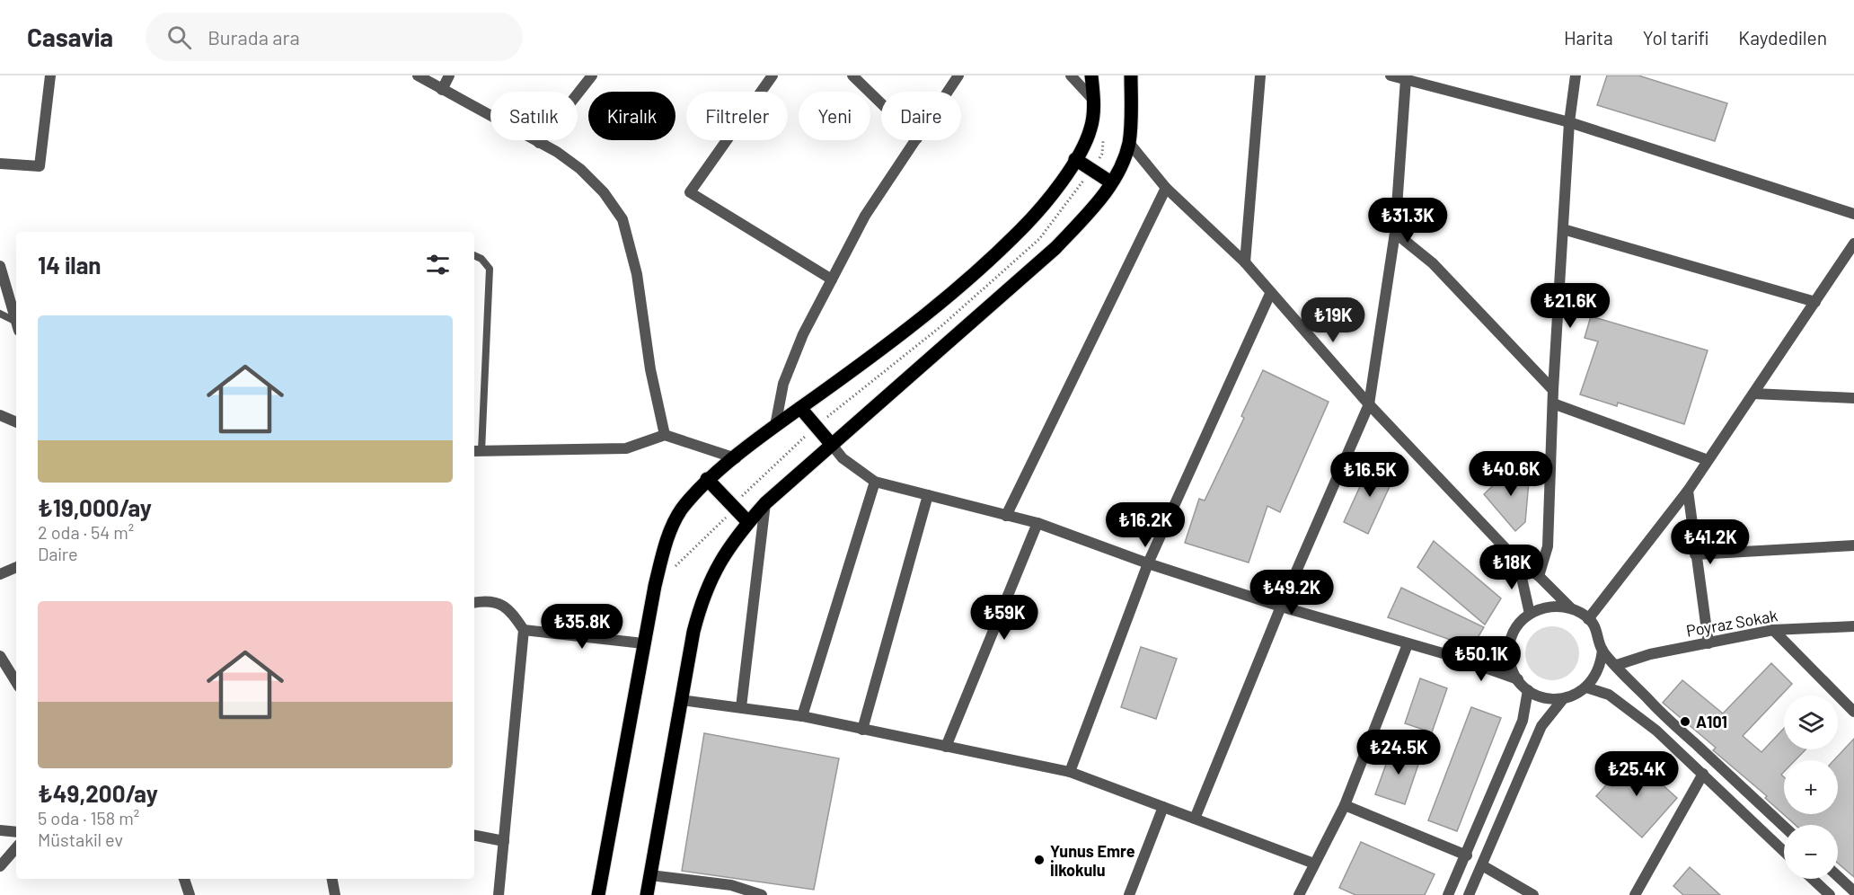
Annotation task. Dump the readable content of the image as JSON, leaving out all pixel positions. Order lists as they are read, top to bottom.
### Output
{
  "streets": {
    "street": ["Poyraz Sokak"]
  },
  "places": ["A101", "Yunus Emre İlkokulu"],
  "page": {
    "header": "Casavia",
    "search": "Burada ara",
    "nav": ["Harita", "Yol tarifi", "Kaydedilen"],
    "chip": [
      "Satılık",
      "Kiralık",
      "Filtreler",
      "Yeni",
      "Daire"
    ],
    "price": [
      "₺31.3K",
      "₺21.6K",
      "₺19K",
      "₺40.6K",
      "₺16.5K",
      "₺16.2K",
      "₺41.2K",
      "₺18K",
      "₺49.2K",
      "₺59K",
      "₺35.8K",
      "₺50.1K",
      "₺24.5K",
      "₺25.4K"
    ],
    "heading": "14 ilan",
    "list": [
      {
        "name": "₺19,000/ay",
        "note": "2 oda · 54 m² · Daire"
      },
      {
        "name": "₺49,200/ay",
        "note": "5 oda · 158 m² · Müstakil ev"
      }
    ],
    "map_buttons": ["+", "−"]
  }
}
